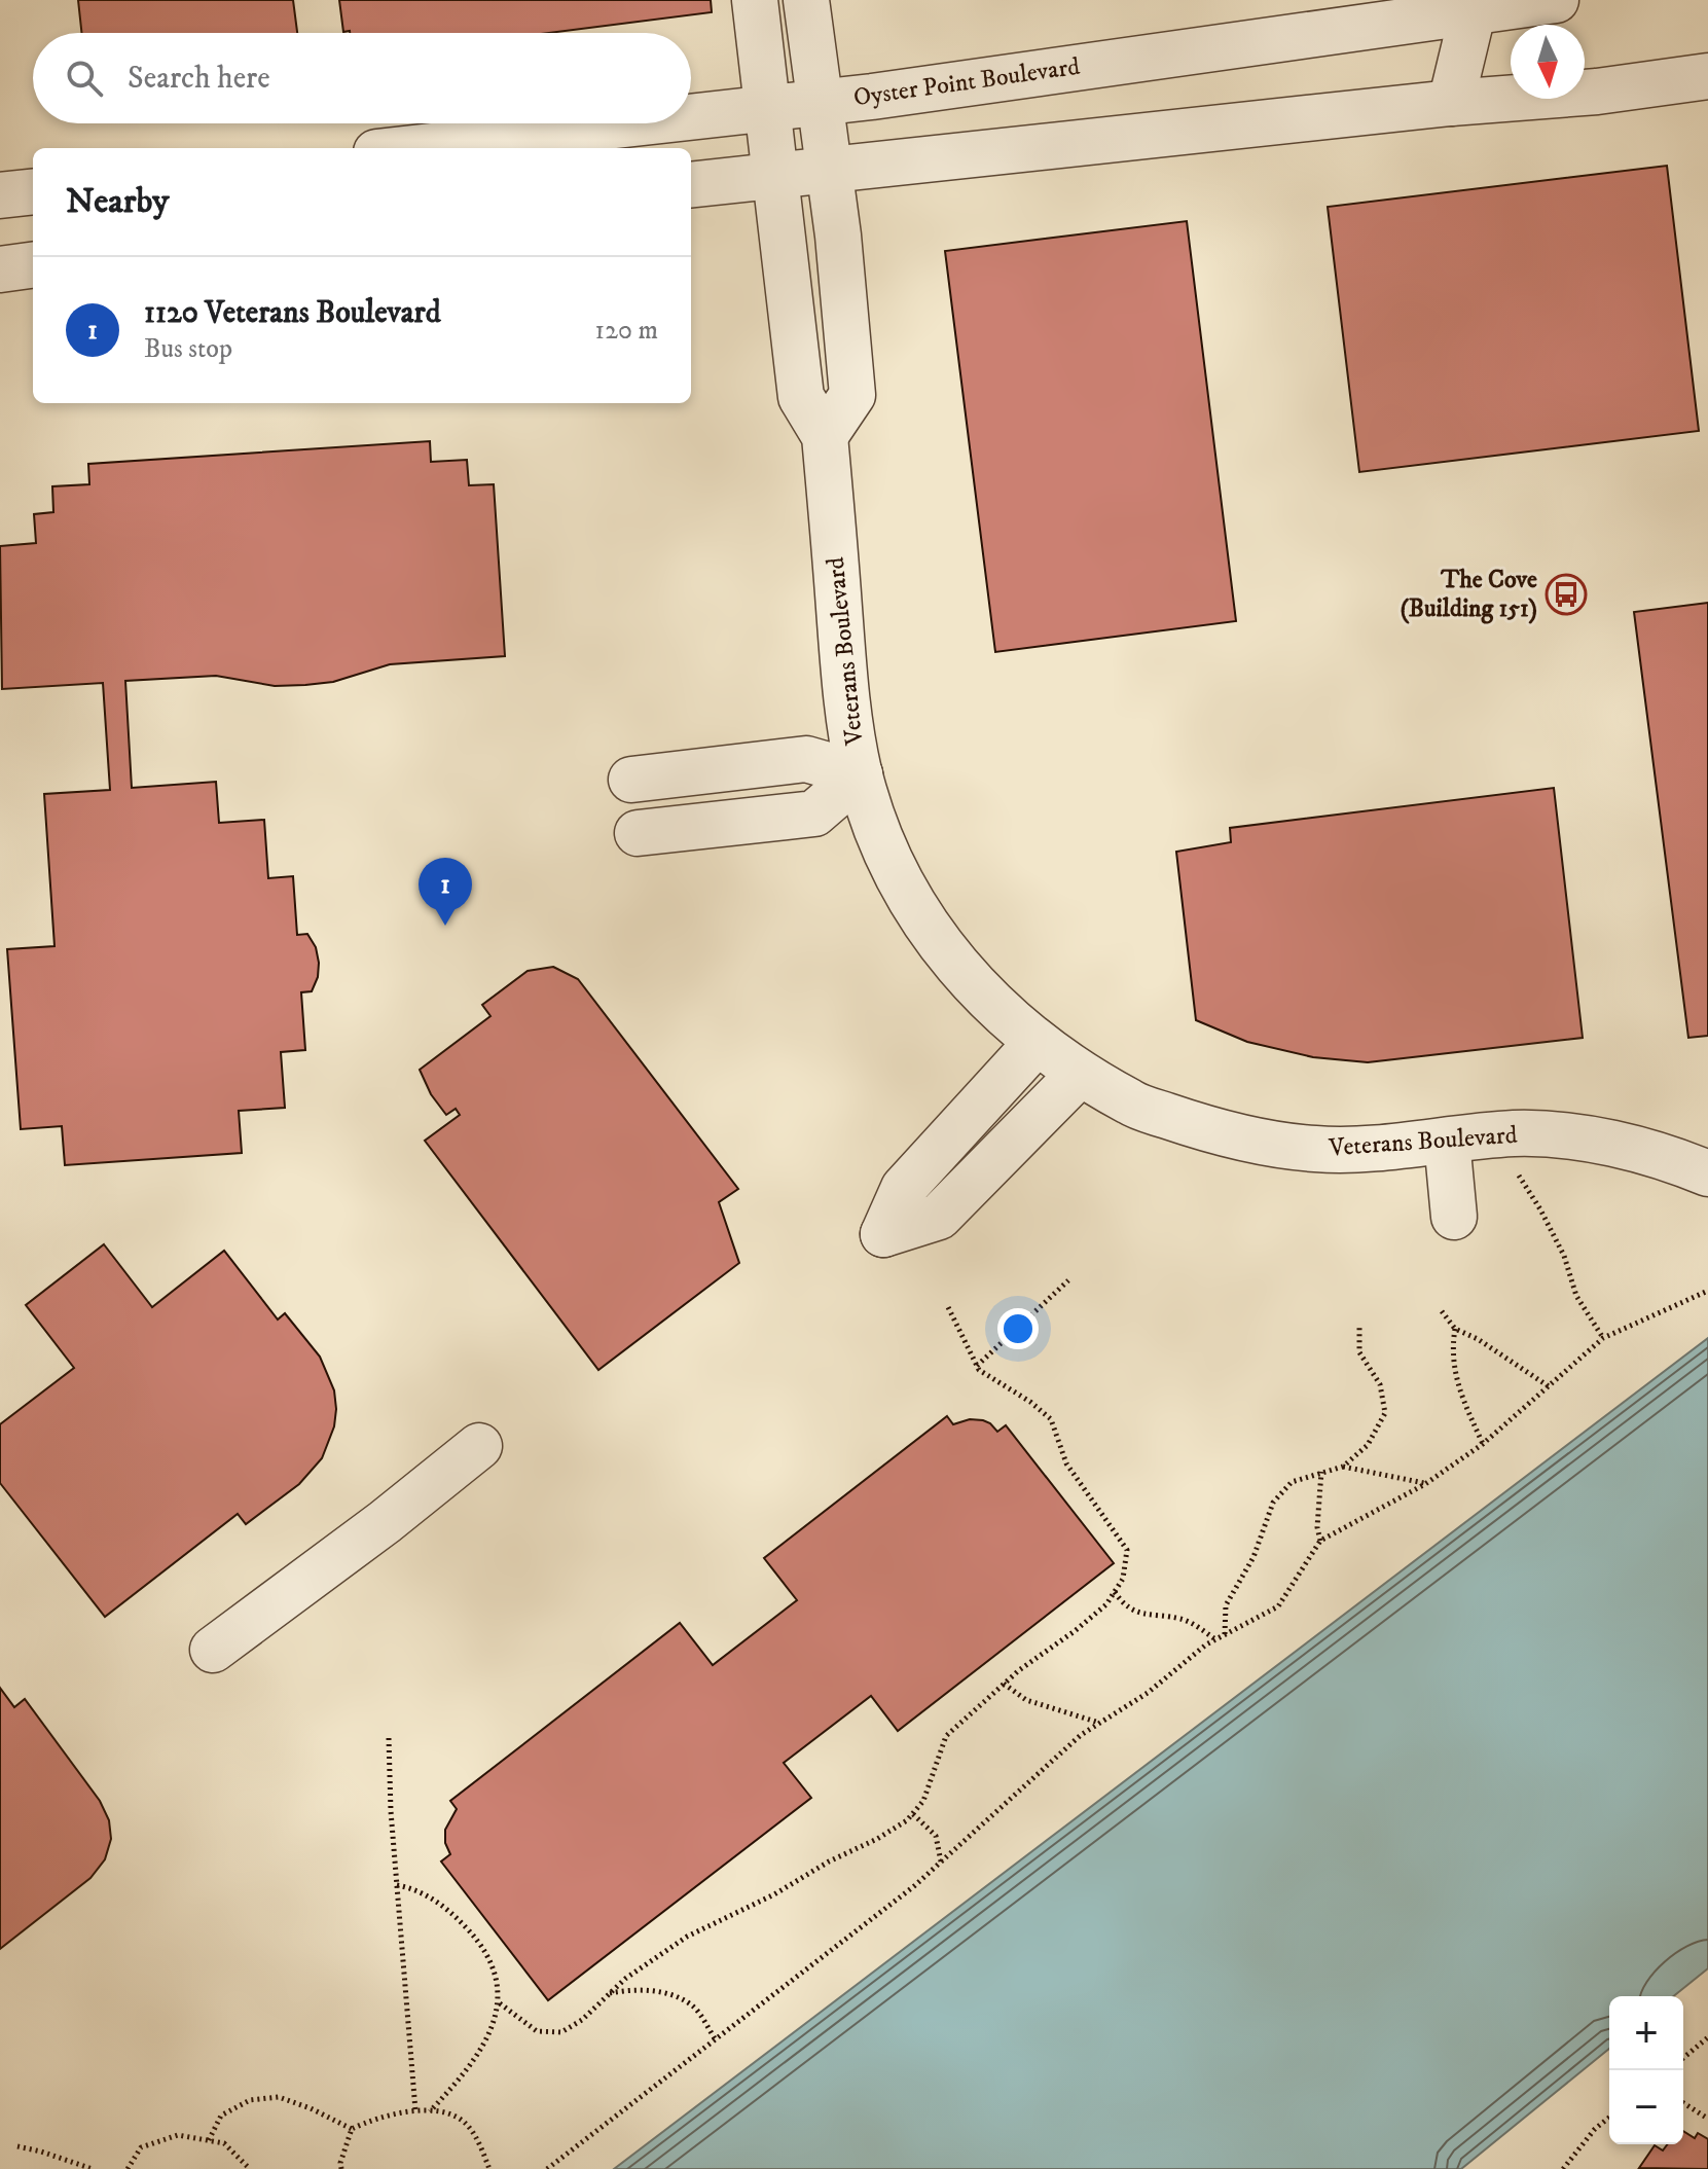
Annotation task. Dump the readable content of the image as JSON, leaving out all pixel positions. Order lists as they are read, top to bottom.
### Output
{
  "streets": {
    "street": ["Oyster Point Boulevard", "Veterans Boulevard"]
  },
  "crossings": [
    ["Oyster Point Boulevard", "Veterans Boulevard"]
  ],
  "places": {
    "bus stop": ["The Cove (Building 151)"]
  },
  "north": "bottom",
  "page": {
    "search": "Search here",
    "heading": "Nearby",
    "list": [
      {
        "mark": "1",
        "name": "1120 Veterans Boulevard",
        "note": "Bus stop",
        "value": "120 m"
      }
    ],
    "pins": "1",
    "map_buttons": ["+", "−"]
  }
}
